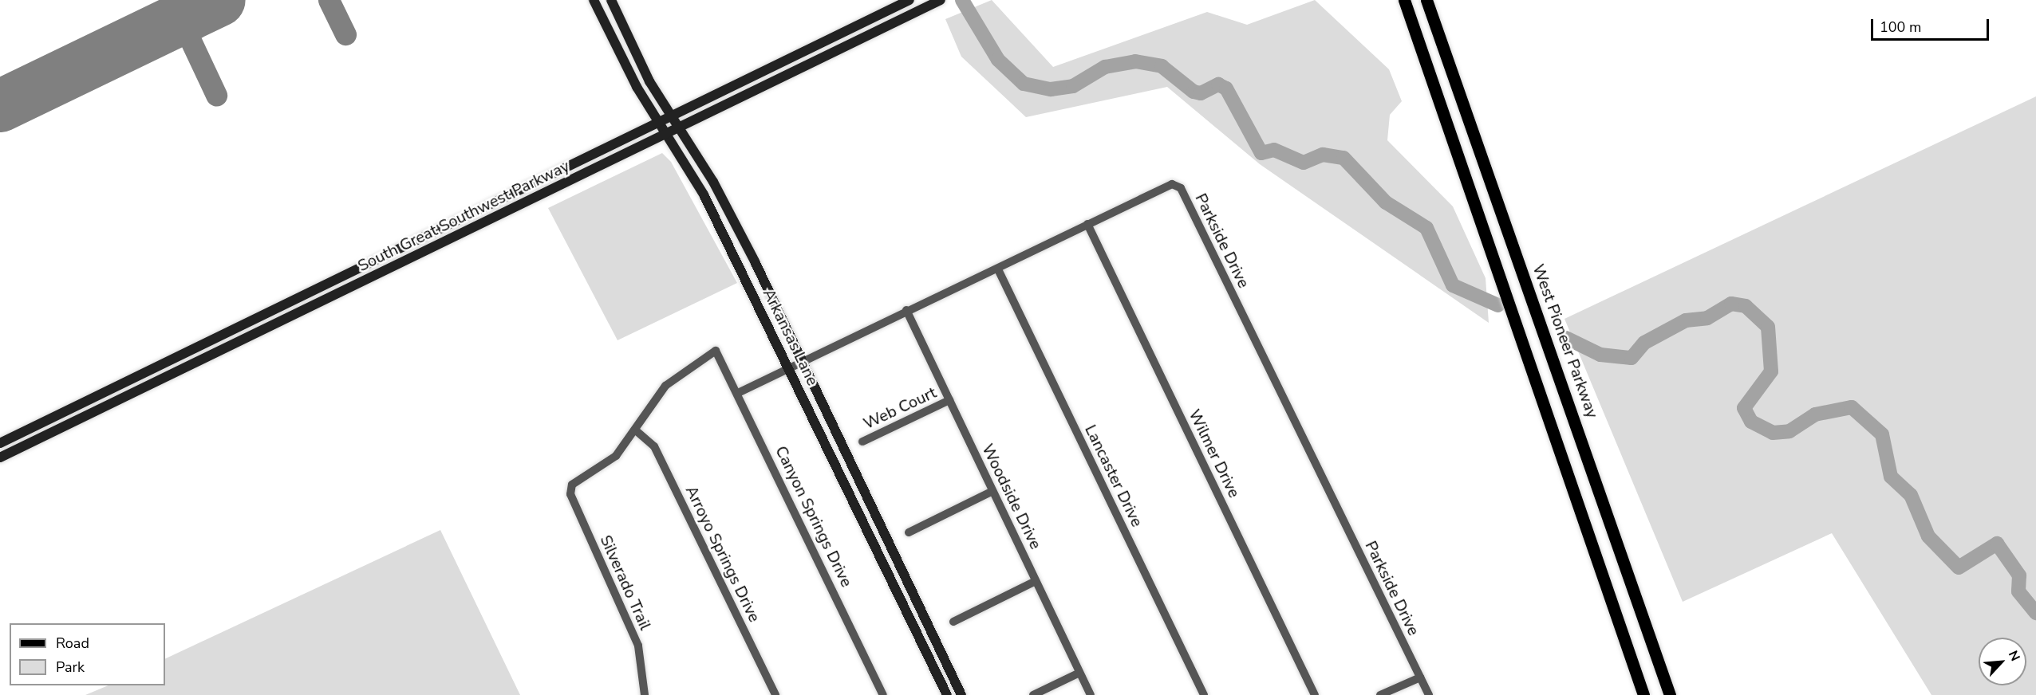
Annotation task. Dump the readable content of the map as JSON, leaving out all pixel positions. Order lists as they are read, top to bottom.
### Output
{
  "streets": {
    "main road": ["South Great Southwest Parkway", "Arkansas Lane", "West Pioneer Parkway"],
    "street": [
      "Parkside Drive",
      "Web Court",
      "Wilmer Drive",
      "Lancaster Drive",
      "Woodside Drive",
      "Canyon Springs Drive",
      "Arroyo Springs Drive",
      "Silverado Trail"
    ]
  },
  "crossings": [
    ["South Great Southwest Parkway", "Arkansas Lane"],
    ["Parkside Drive", "Arkansas Lane"],
    ["Parkside Drive", "Wilmer Drive"],
    ["Parkside Drive", "Lancaster Drive"],
    ["Parkside Drive", "Woodside Drive"],
    ["Parkside Drive", "Canyon Springs Drive"],
    ["Web Court", "Woodside Drive"],
    ["Canyon Springs Drive", "Arroyo Springs Drive"],
    ["Canyon Springs Drive", "Silverado Trail"],
    ["Arroyo Springs Drive", "Silverado Trail"]
  ],
  "legend": ["Road", "Park"],
  "scale_bar": "100 m",
  "north": "top right"
}
